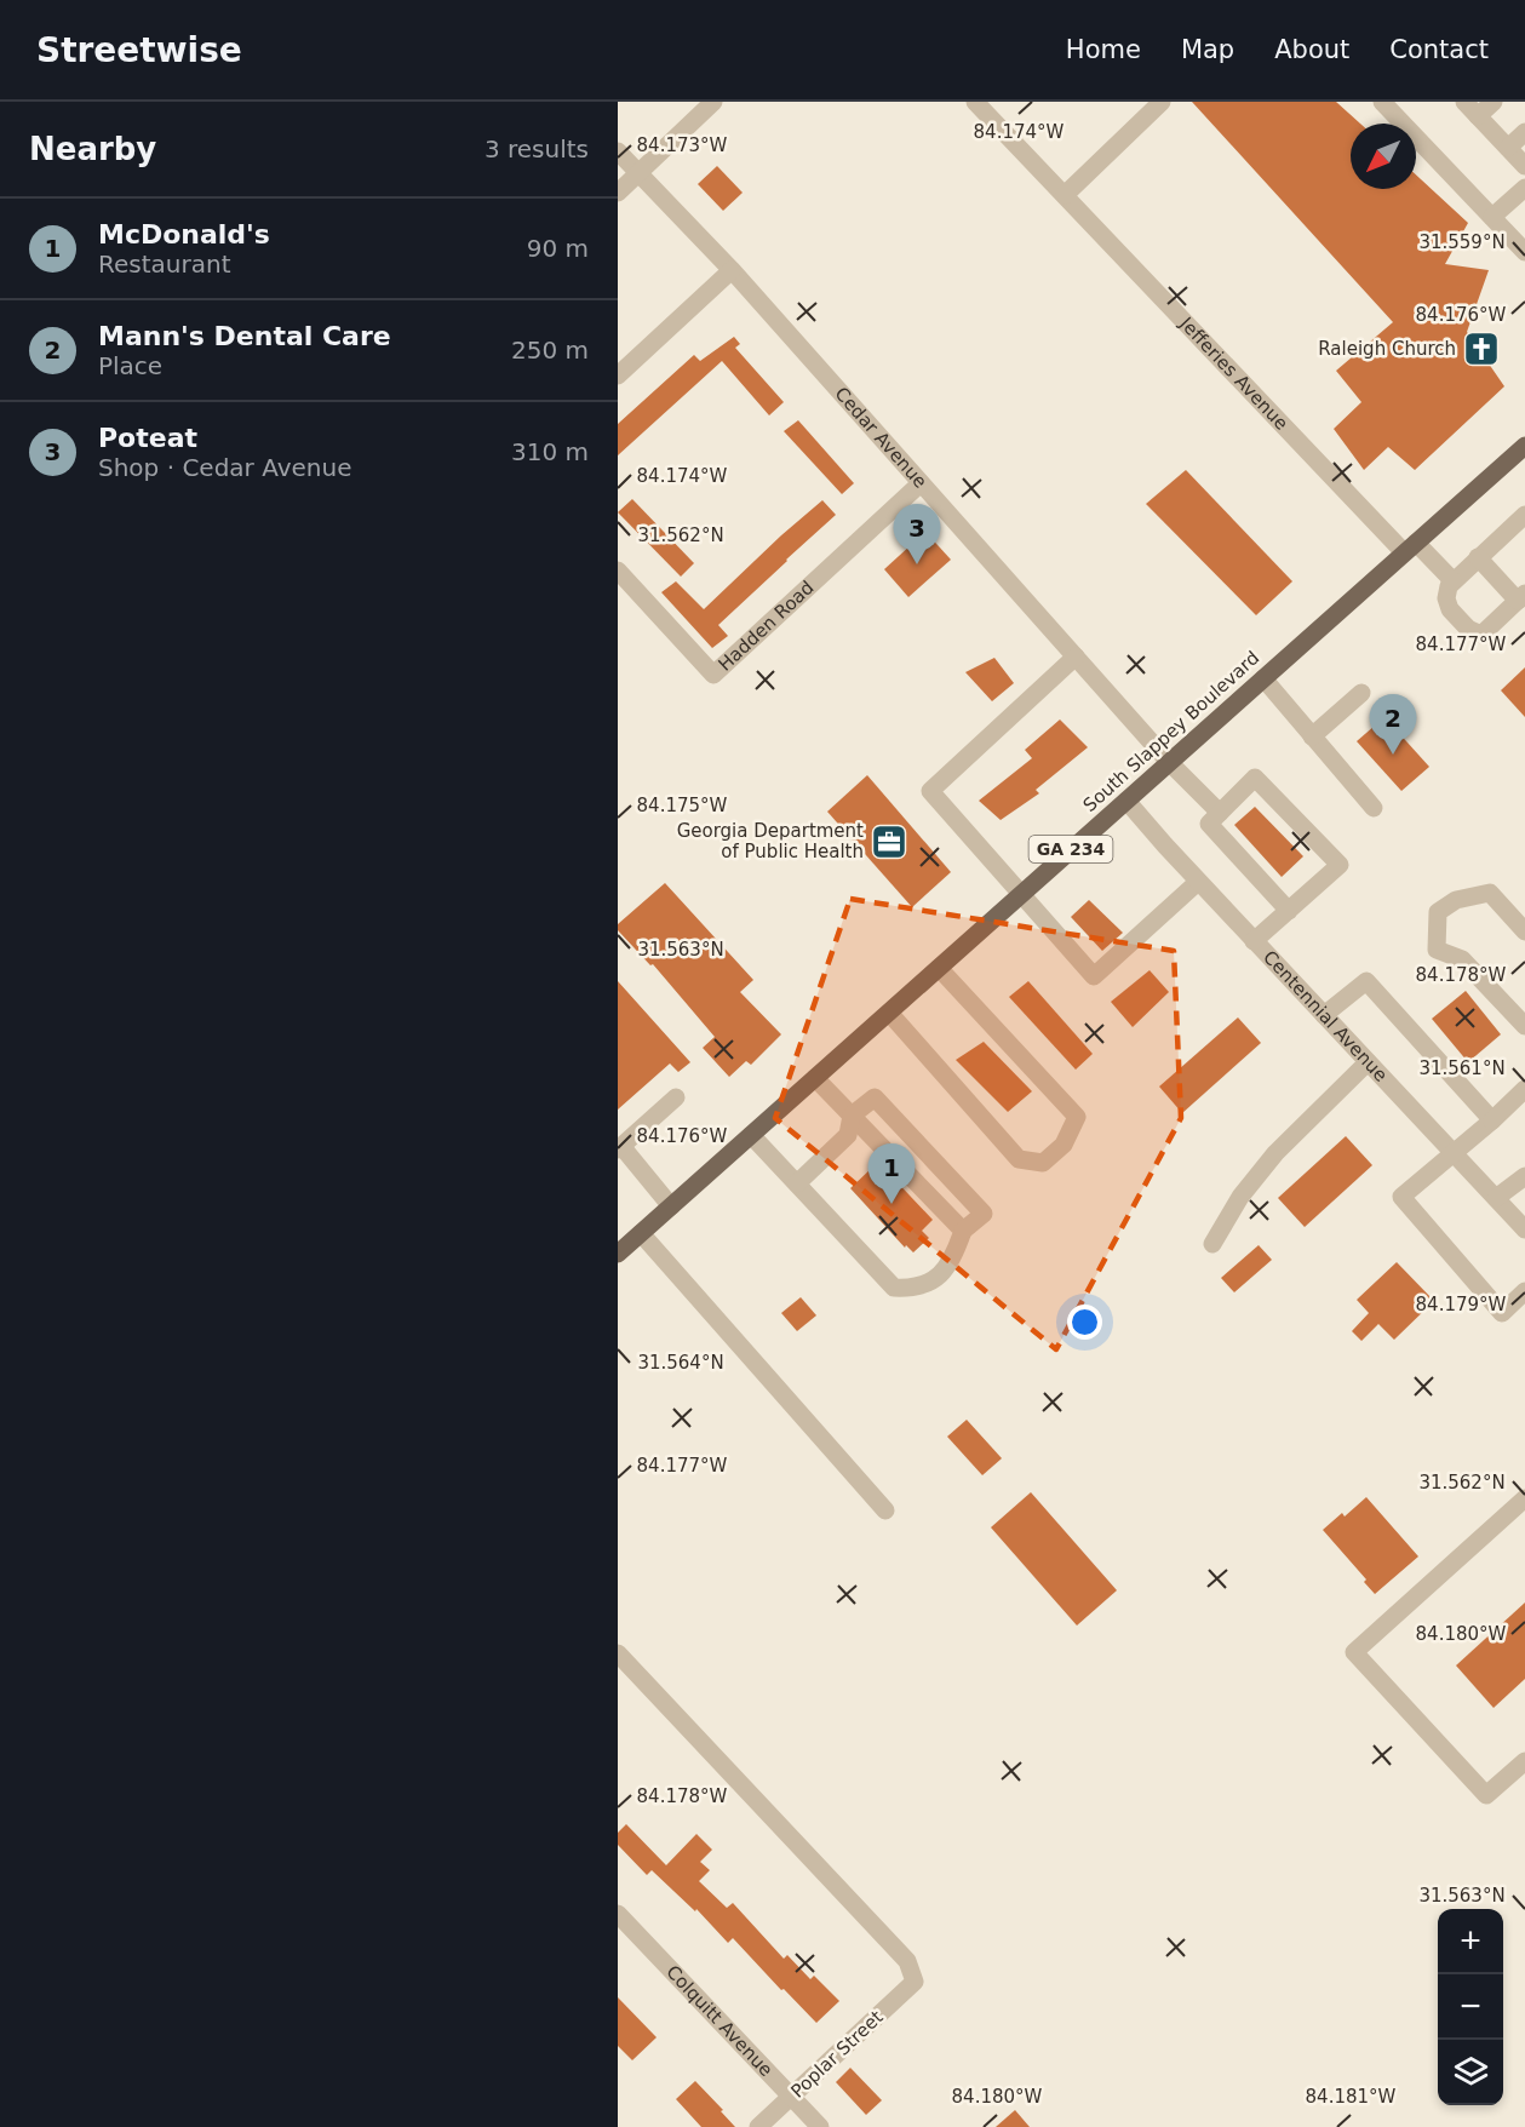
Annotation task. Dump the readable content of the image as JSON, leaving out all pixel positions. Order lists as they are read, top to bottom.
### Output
{
  "streets": {
    "main road": ["South Slappey Boulevard", "GA 234"],
    "street": [
      "Jefferies Avenue",
      "Cedar Avenue",
      "Hadden Road",
      "Centennial Avenue",
      "Colquitt Avenue",
      "Poplar Street"
    ]
  },
  "crossings": [
    ["Jefferies Avenue", "South Slappey Boulevard"],
    ["Cedar Avenue", "Hadden Road"],
    ["Cedar Avenue", "South Slappey Boulevard"],
    ["South Slappey Boulevard", "Centennial Avenue"],
    ["Colquitt Avenue", "Poplar Street"]
  ],
  "places": {
    "church": ["Raleigh Church"],
    "office": ["Georgia Department of Public Health"]
  },
  "north": "bottom left",
  "page": {
    "header": "Streetwise",
    "nav": [
      "Home",
      "Map",
      "About",
      "Contact"
    ],
    "heading": ["Nearby", "3 results"],
    "list": [
      {
        "mark": "1",
        "name": "McDonald's",
        "note": "Restaurant",
        "value": "90 m"
      },
      {
        "mark": "2",
        "name": "Mann's Dental Care",
        "note": "Place",
        "value": "250 m"
      },
      {
        "mark": "3",
        "name": "Poteat",
        "note": "Shop · Cedar Avenue",
        "value": "310 m"
      }
    ],
    "pins": ["3", "2", "1"],
    "map_buttons": ["+", "−"]
  },
  "coordinates": [
    "84.174°W",
    "84.173°W",
    "31.559°N",
    "84.176°W",
    "31.562°N",
    "84.177°W",
    "84.175°W",
    "31.563°N",
    "84.178°W",
    "31.561°N",
    "84.179°W",
    "31.564°N",
    "84.180°W",
    "84.181°W"
  ]
}
